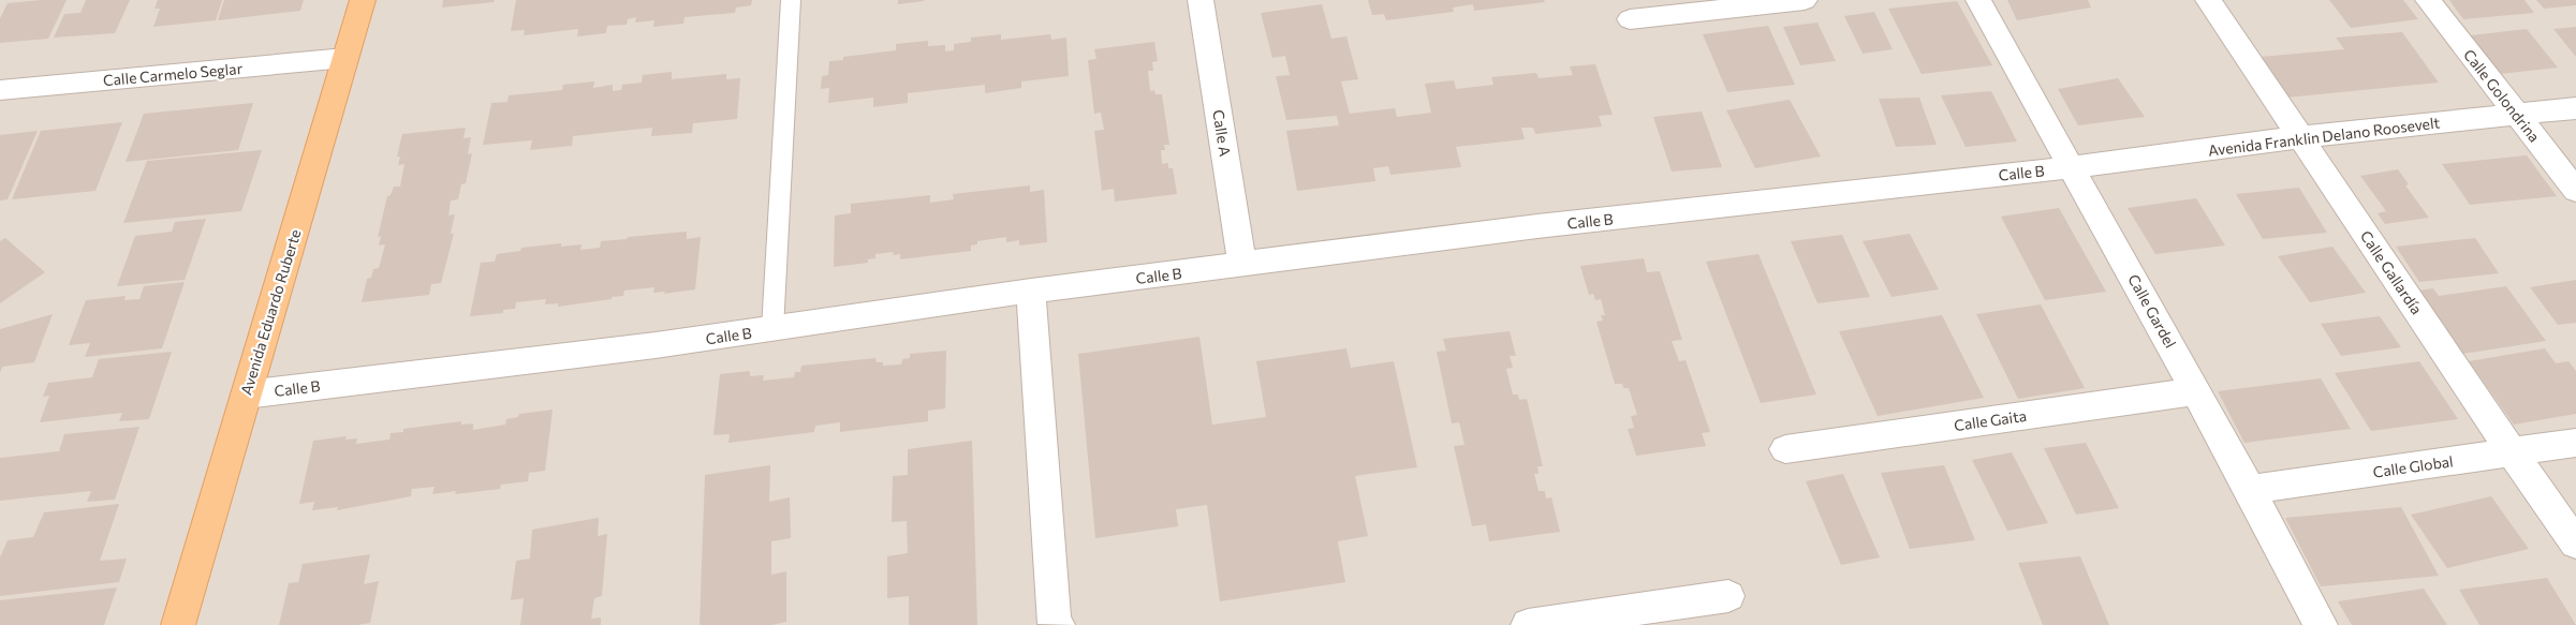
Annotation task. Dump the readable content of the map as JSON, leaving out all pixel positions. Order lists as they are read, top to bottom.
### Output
{
  "streets": {
    "main road": ["Avenida Eduardo Ruberte"],
    "street": [
      "Calle Carmelo Seglar",
      "Calle Golondrina",
      "Calle A",
      "Avenida Franklin Delano Roosevelt",
      "Calle B",
      "Calle Gallardía",
      "Calle Gardel",
      "Calle Gaita",
      "Calle Global"
    ]
  },
  "crossings": [
    ["Calle Carmelo Seglar", "Avenida Eduardo Ruberte"],
    ["Calle Golondrina", "Avenida Franklin Delano Roosevelt"],
    ["Calle A", "Calle B"],
    ["Avenida Franklin Delano Roosevelt", "Calle B"],
    ["Avenida Franklin Delano Roosevelt", "Calle Gallardía"],
    ["Avenida Franklin Delano Roosevelt", "Calle Gardel"],
    ["Calle B", "Calle Gardel"],
    ["Calle B", "Avenida Eduardo Ruberte"],
    ["Calle Gallardía", "Calle Global"],
    ["Calle Gardel", "Calle Gaita"],
    ["Calle Gardel", "Calle Global"]
  ]
}
